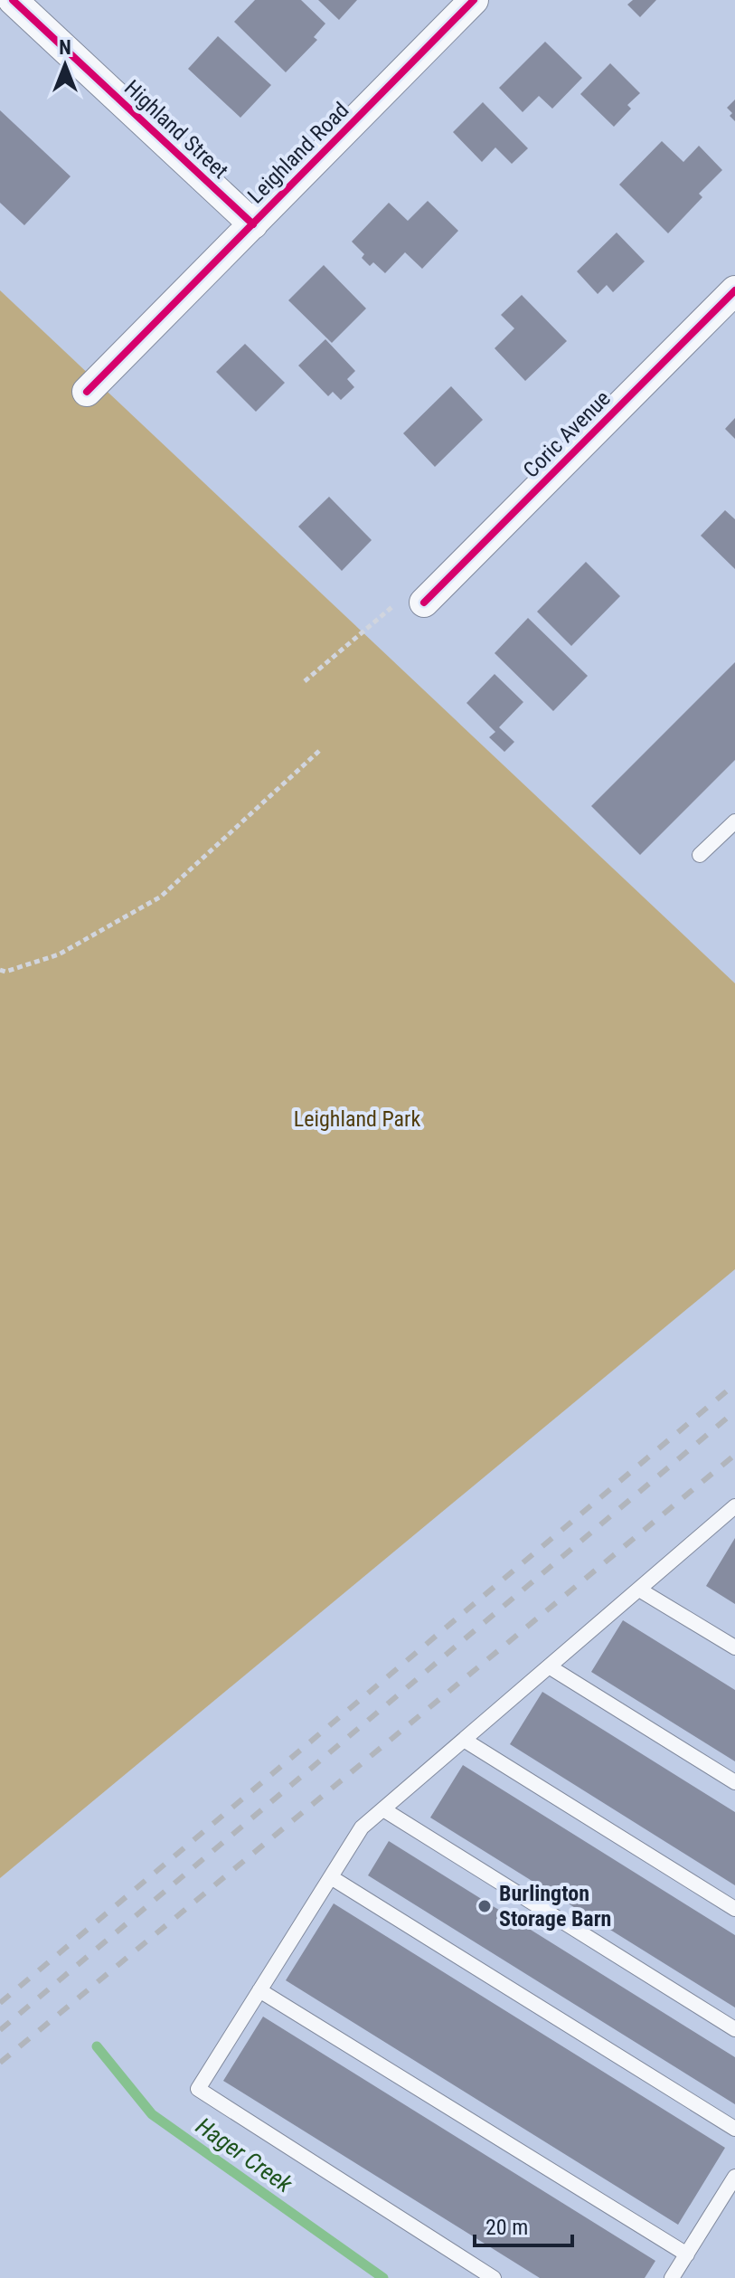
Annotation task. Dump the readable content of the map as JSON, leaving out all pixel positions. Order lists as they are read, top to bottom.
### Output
{
  "streets": {
    "street": ["Highland Street", "Leighland Road", "Coric Avenue"]
  },
  "crossings": [
    ["Highland Street", "Leighland Road"]
  ],
  "water": ["Hager Creek"],
  "parks": ["Leighland Park"],
  "places": ["Burlington Storage Barn"],
  "scale_bar": "20 m",
  "north": "top"
}
